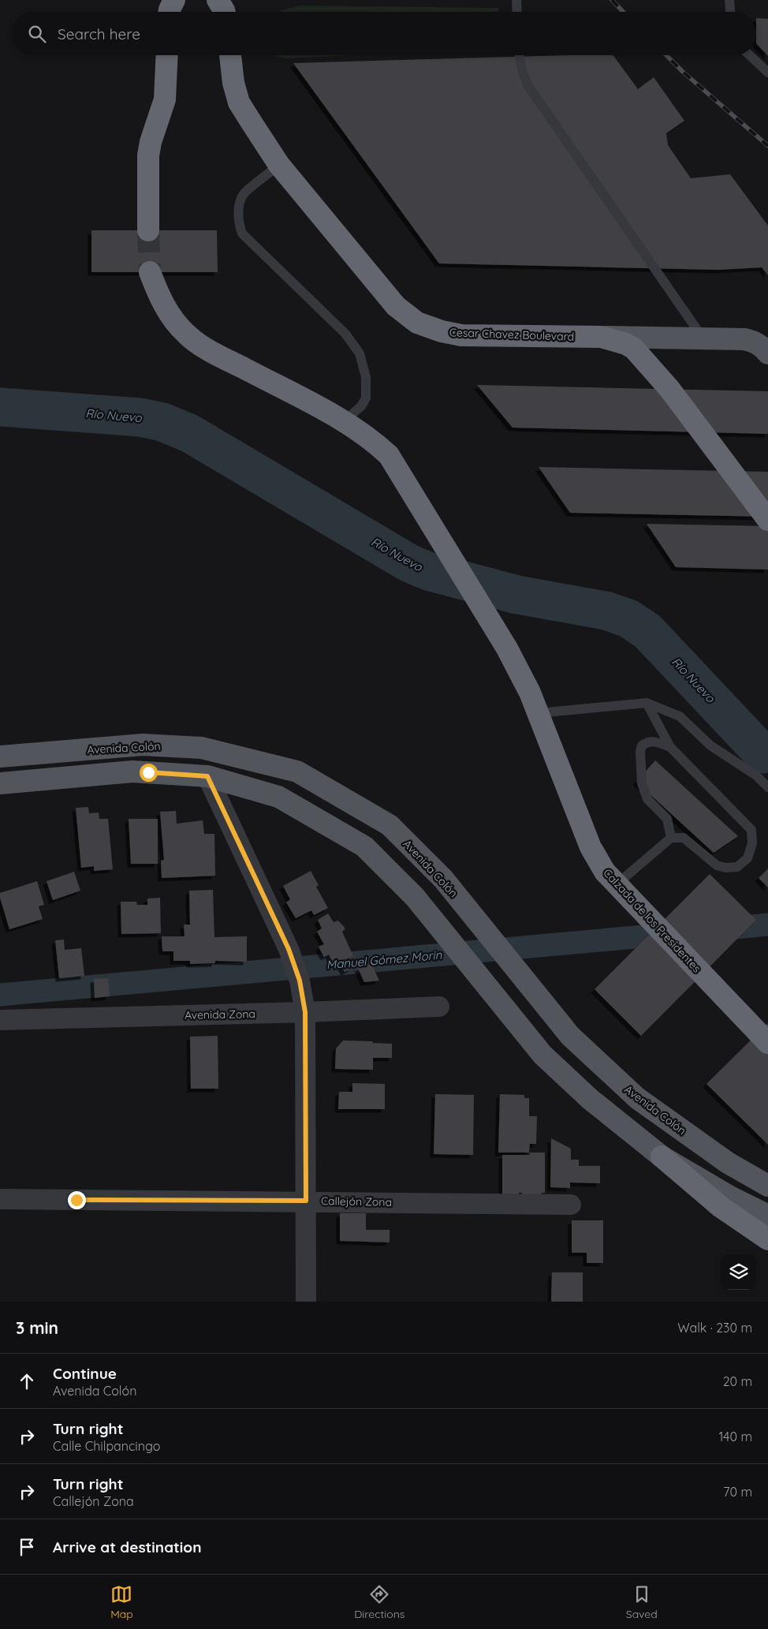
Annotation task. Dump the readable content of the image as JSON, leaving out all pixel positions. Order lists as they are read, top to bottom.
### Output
{
  "streets": {
    "highway": ["Cesar Chavez Boulevard", "Calzada de los Presidentes"],
    "main road": ["Avenida Colón"],
    "street": ["Avenida Zona", "Callejón Zona"]
  },
  "water": ["Río Nuevo", "Manuel Gómez Morin"],
  "page": {
    "search": "Search here",
    "heading": ["3 min", "Walk · 230 m"],
    "list": [
      ["Continue", "Avenida Colón", "20 m"],
      ["Turn right", "Calle Chilpancingo", "140 m"],
      ["Turn right", "Callejón Zona", "70 m"],
      "Arrive at destination"
    ],
    "nav": ["Map", "Directions", "Saved"]
  }
}
